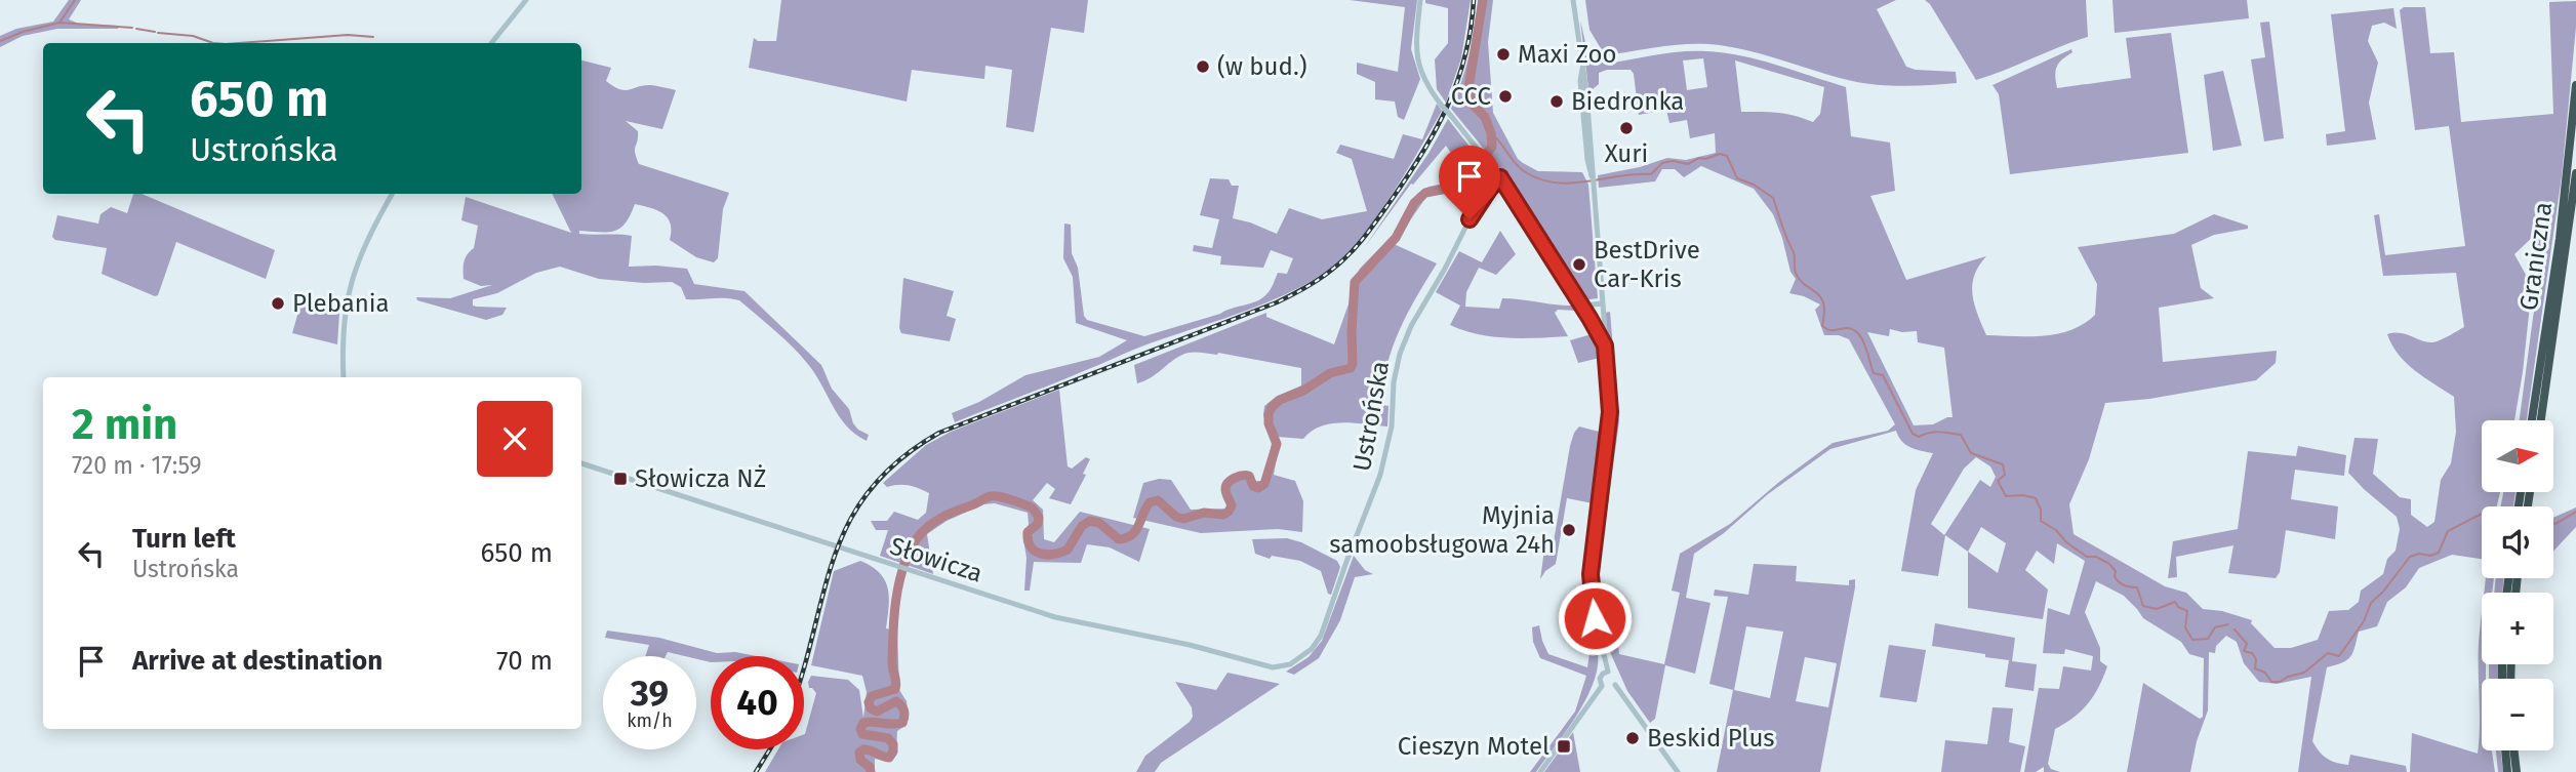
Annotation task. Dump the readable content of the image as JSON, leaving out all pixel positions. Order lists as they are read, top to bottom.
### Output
{
  "streets": {
    "highway": ["Graniczna"],
    "street": ["Ustrońska", "Słowicza"]
  },
  "crossings": [
    ["Ustrońska", "Słowicza"]
  ],
  "places": {
    "other": [
      "Maxi Zoo",
      "(w bud.)",
      "CCC",
      "Biedronka",
      "Xuri",
      "BestDrive Car-Kris",
      "Plebania",
      "Myjnia samoobsługowa 24h",
      "Beskid Plus"
    ],
    "transit": ["Słowicza NŻ", "Cieszyn Motel"]
  },
  "north": "right",
  "page": {
    "turn": ["650 m", "Ustrońska"],
    "heading": ["2 min", "720 m · 17:59"],
    "map_buttons": ["+", "−"],
    "list": [
      {
        "name": "Turn left",
        "note": "Ustrońska",
        "value": "650 m"
      },
      {
        "name": "Arrive at destination",
        "value": "70 m"
      }
    ],
    "speed": "39 km/h",
    "limit": "40"
  }
}
